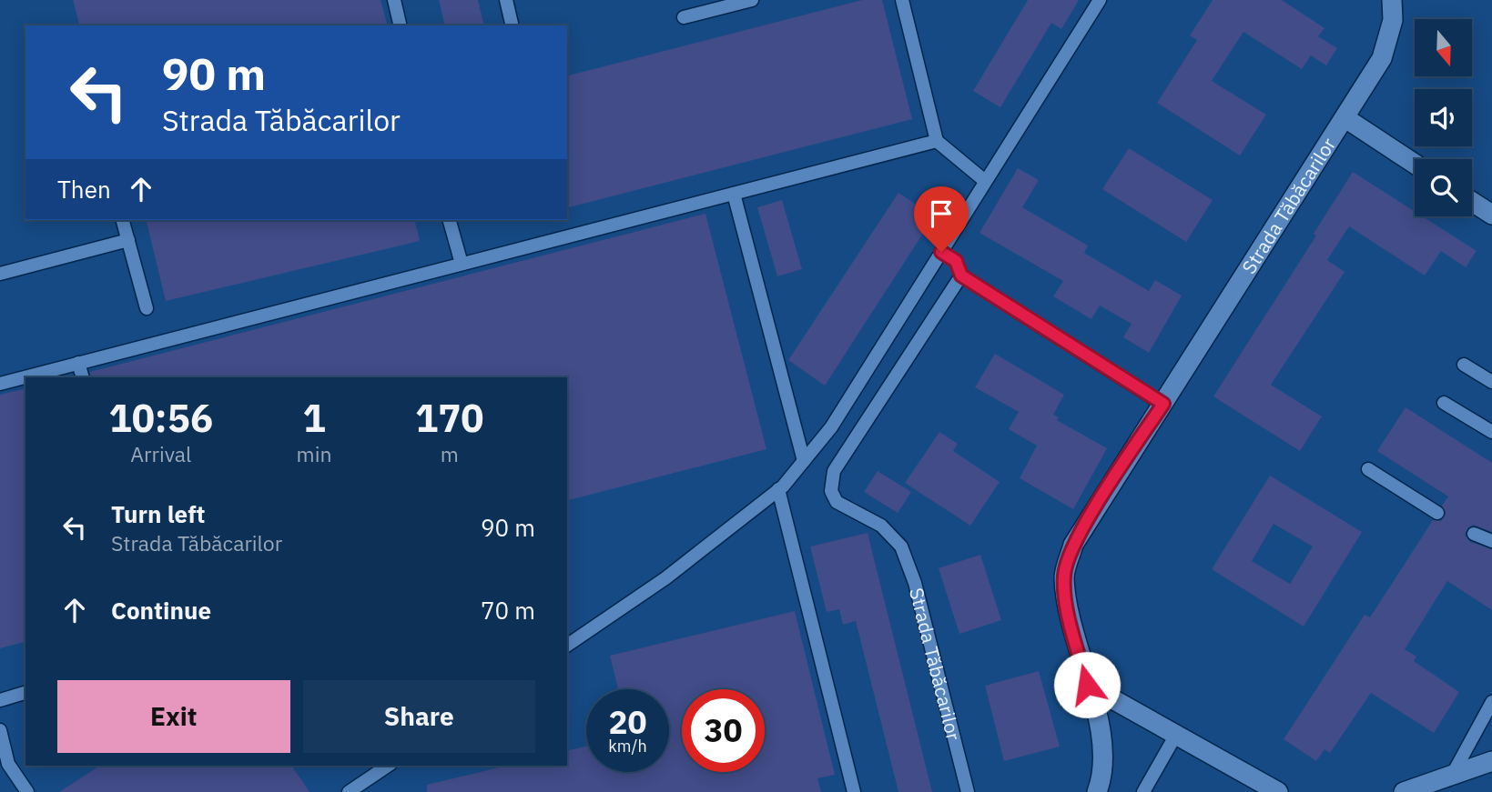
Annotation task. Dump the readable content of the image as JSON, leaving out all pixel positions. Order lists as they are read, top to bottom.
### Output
{
  "streets": {
    "street": ["Strada Tăbăcarilor"]
  },
  "north": "bottom",
  "page": {
    "turn": ["90 m", "Strada Tăbăcarilor"],
    "then": "Then",
    "eta": [
      "10:56",
      "Arrival",
      "1",
      "min",
      "170",
      "m"
    ],
    "list": [
      {
        "name": "Turn left",
        "note": "Strada Tăbăcarilor",
        "value": "90 m"
      },
      {
        "name": "Continue",
        "value": "70 m"
      }
    ],
    "buttons": ["Exit", "Share"],
    "speed": "20 km/h",
    "limit": "30"
  }
}
